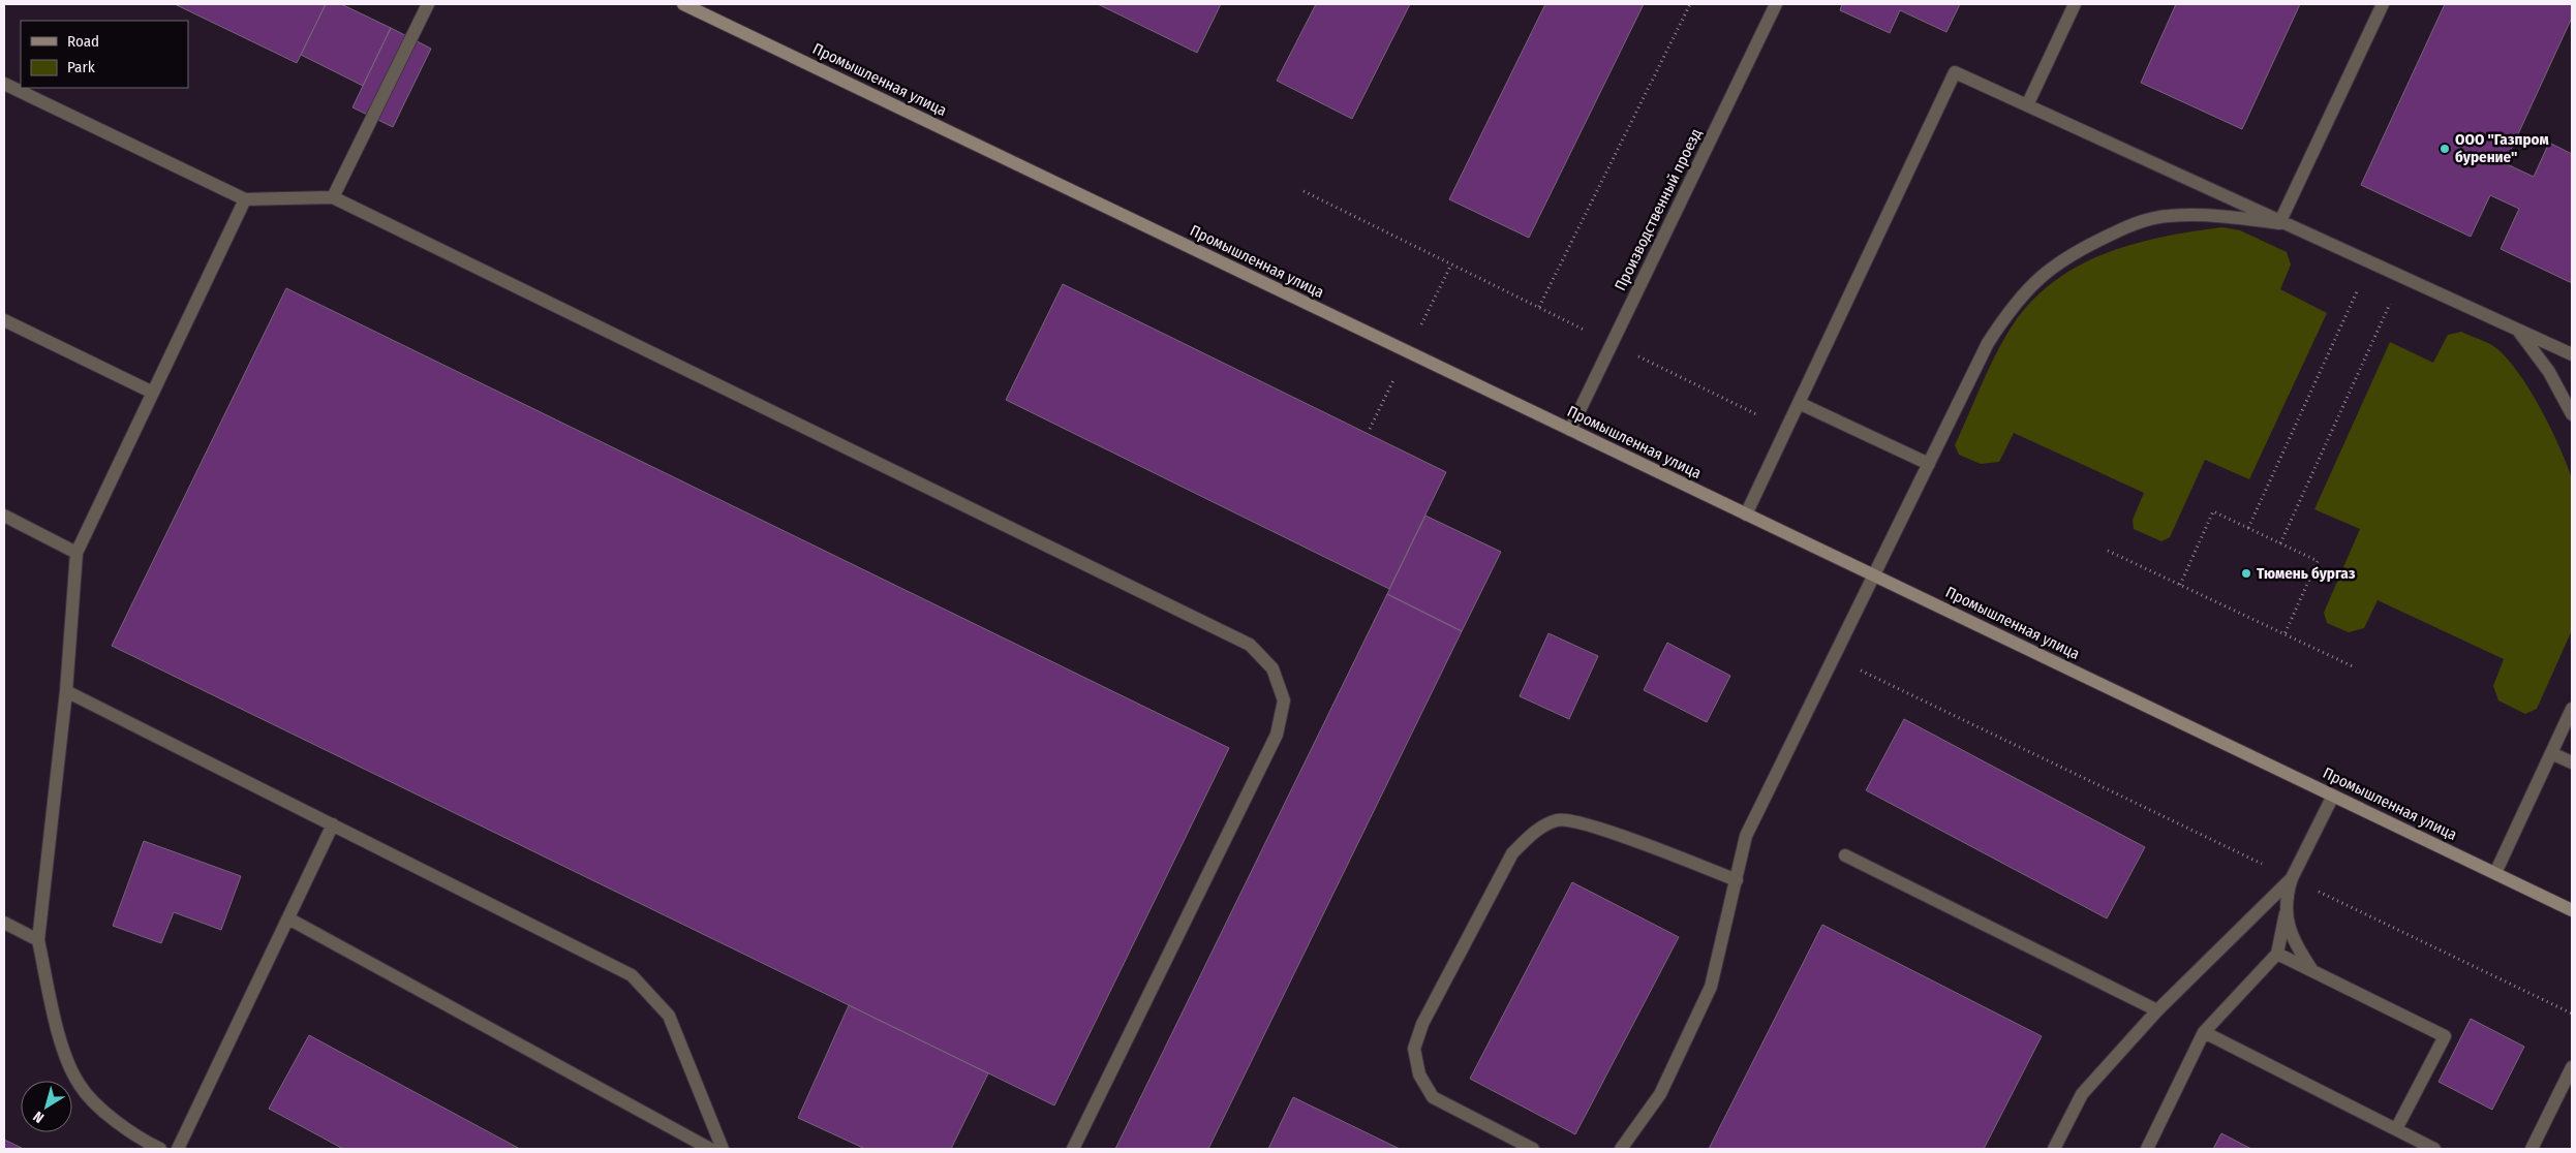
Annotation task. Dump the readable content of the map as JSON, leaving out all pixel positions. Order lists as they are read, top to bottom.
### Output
{
  "streets": {
    "main road": ["Промышленная улица"],
    "street": ["Производственный проезд"]
  },
  "crossings": [
    ["Промышленная улица", "Производственный проезд"]
  ],
  "places": ["ООО \"Газпром бурение\"", "Тюмень бургаз"],
  "legend": ["Road", "Park"],
  "north": "bottom left"
}
